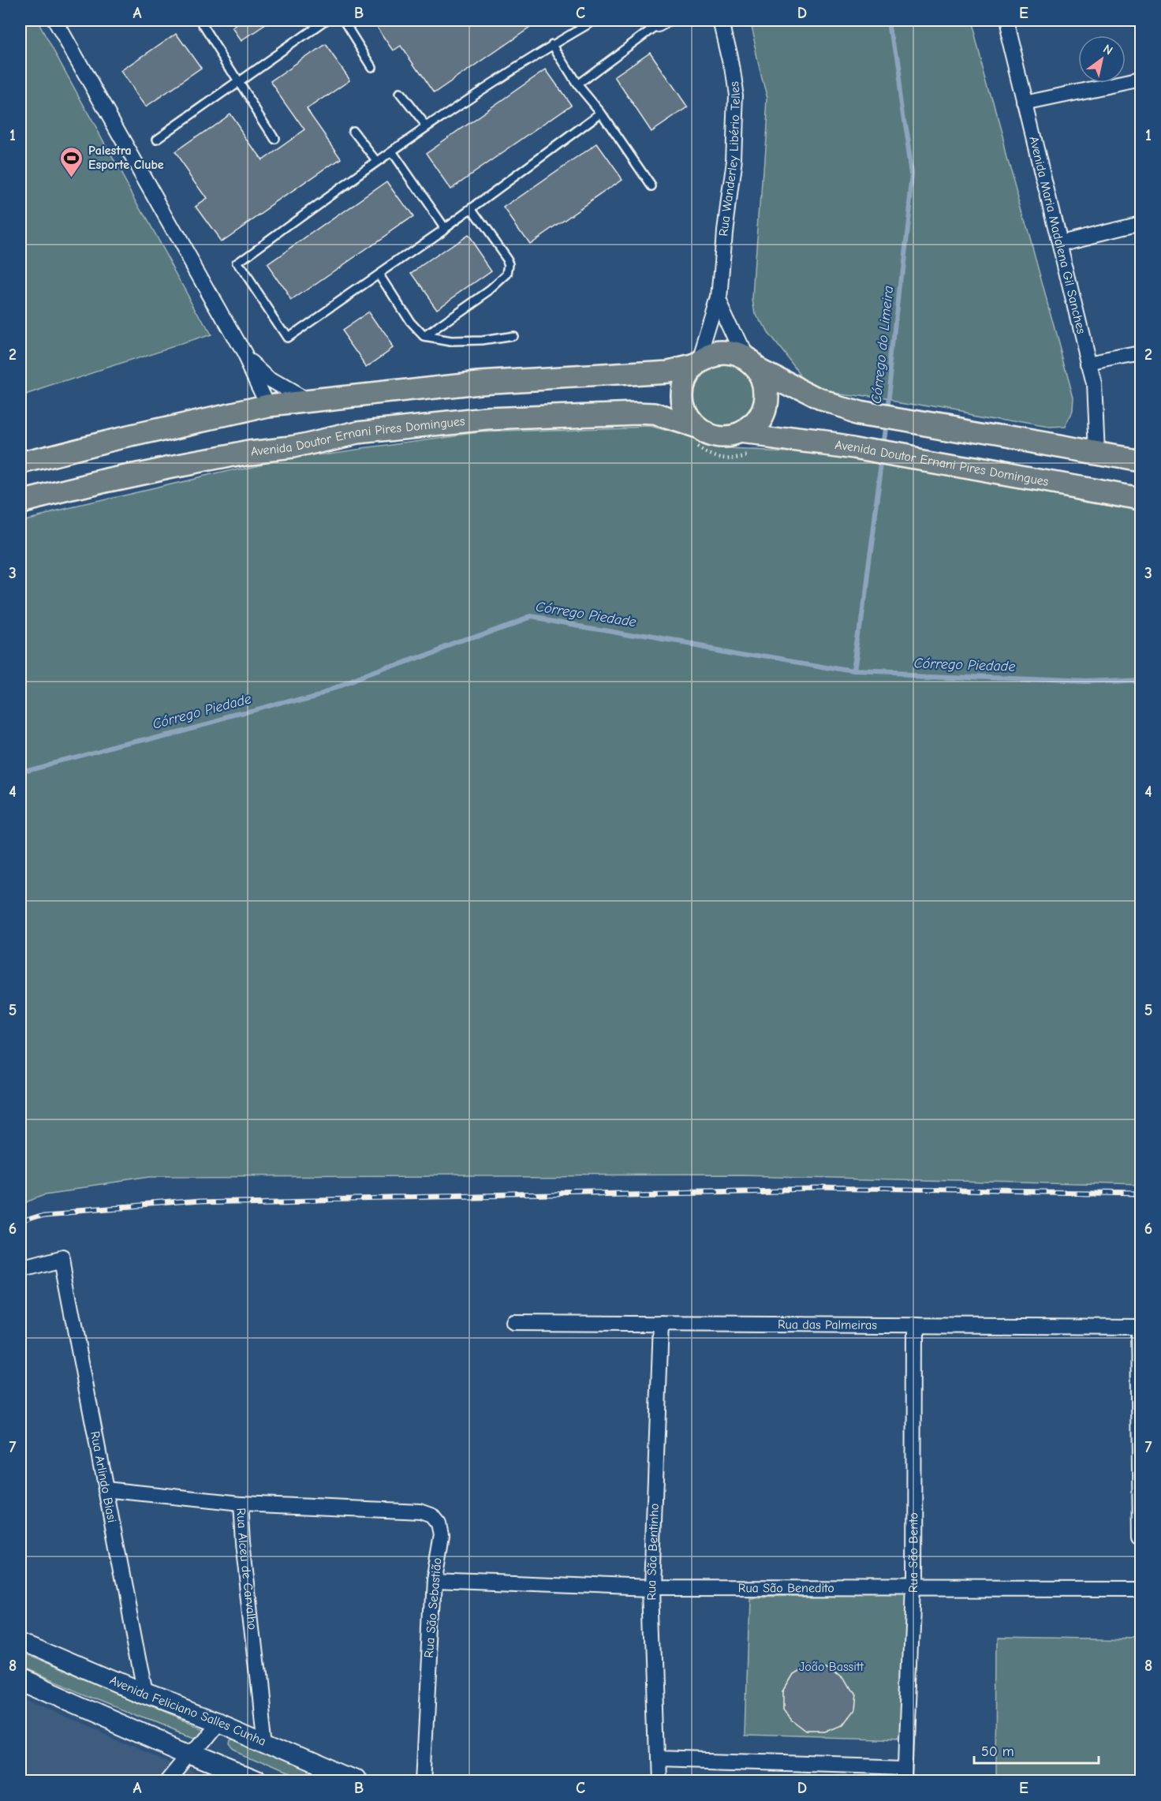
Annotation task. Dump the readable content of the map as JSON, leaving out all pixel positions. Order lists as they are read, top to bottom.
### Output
{
  "streets": {
    "main road": ["Avenida Doutor Ernani Pires Domingues", "Avenida Feliciano Salles Cunha"],
    "street": [
      "Rua Wanderley Libério Telles",
      "Avenida Maria Madalena Gil Sanches",
      "Rua das Palmeiras",
      "Rua Arlindo Biasi",
      "Rua São Bentinho",
      "Rua São Bento",
      "Rua Alceu de Carvalho",
      "Rua São Benedito",
      "Rua São Sebastião"
    ]
  },
  "crossings": [
    ["Rua Wanderley Libério Telles", "Avenida Doutor Ernani Pires Domingues"],
    ["Rua das Palmeiras", "Rua São Bentinho"],
    ["Rua das Palmeiras", "Rua São Bento"],
    ["Rua Arlindo Biasi", "Rua Alceu de Carvalho"],
    ["Rua Arlindo Biasi", "Avenida Feliciano Salles Cunha"],
    ["Rua São Bentinho", "Rua São Benedito"],
    ["Rua São Bento", "Rua São Benedito"],
    ["Rua Alceu de Carvalho", "Rua São Sebastião"],
    ["Rua Alceu de Carvalho", "Avenida Feliciano Salles Cunha"],
    ["Rua São Benedito", "Rua São Sebastião"]
  ],
  "water": ["Córrego do Limeira", "Córrego Piedade"],
  "parks": ["João Bassitt"],
  "places": {
    "sports": ["Palestra Esporte Clube"]
  },
  "scale_bar": "50 m",
  "north": "top right",
  "grid": {
    "columns": [
      "A",
      "B",
      "C",
      "D",
      "E"
    ],
    "rows": [
      "1",
      "2",
      "3",
      "4",
      "5",
      "6",
      "7",
      "8"
    ]
  }
}
